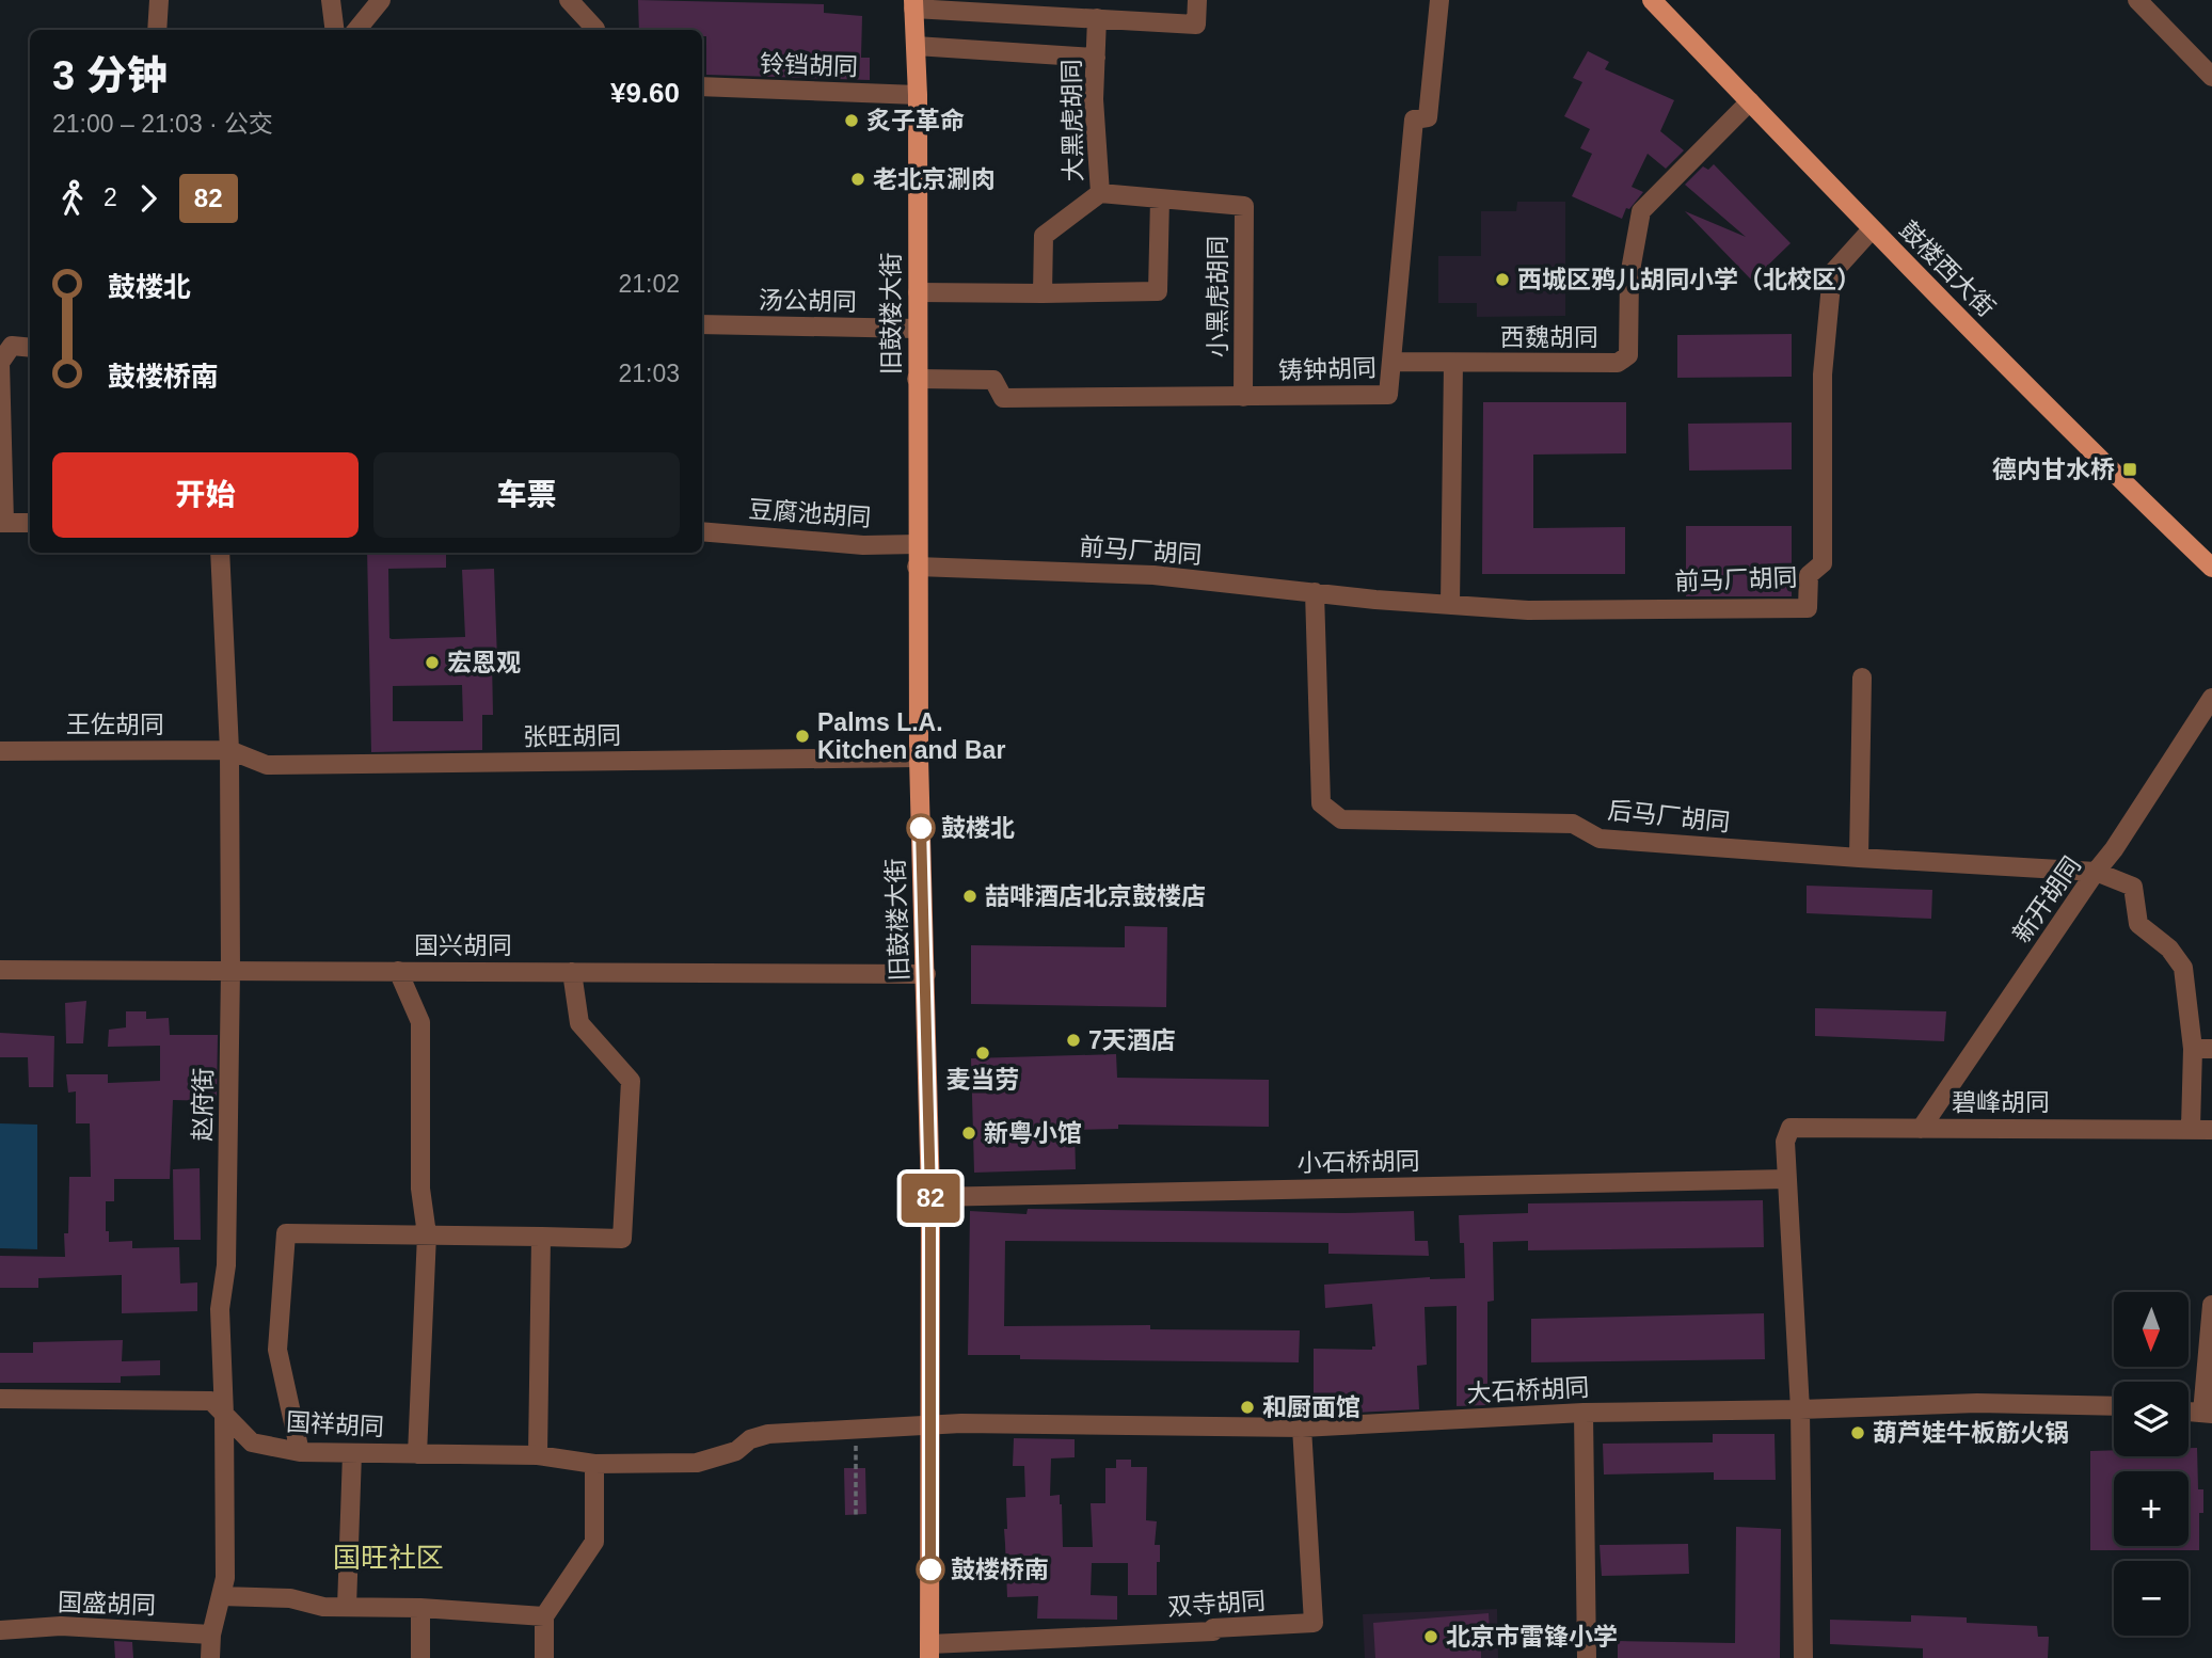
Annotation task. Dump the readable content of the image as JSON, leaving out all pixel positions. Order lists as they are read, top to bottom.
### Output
{
  "streets": {
    "main road": ["鼓楼西大街", "旧鼓楼大街"],
    "street": [
      "铃铛胡同",
      "大黑虎胡同",
      "小黑虎胡同",
      "汤公胡同",
      "西魏胡同",
      "铸钟胡同",
      "豆腐池胡同",
      "前马厂胡同",
      "王佐胡同",
      "张旺胡同",
      "后马厂胡同",
      "新开胡同",
      "国兴胡同",
      "碧峰胡同",
      "赵府街",
      "小石桥胡同",
      "大石桥胡同",
      "国祥胡同",
      "国盛胡同",
      "双寺胡同"
    ]
  },
  "crossings": [
    ["铃铛胡同", "旧鼓楼大街"],
    ["大黑虎胡同", "小黑虎胡同"],
    ["鼓楼西大街", "西魏胡同"],
    ["鼓楼西大街", "前马厂胡同"],
    ["小黑虎胡同", "铸钟胡同"],
    ["汤公胡同", "旧鼓楼大街"],
    ["旧鼓楼大街", "铸钟胡同"],
    ["旧鼓楼大街", "豆腐池胡同"],
    ["旧鼓楼大街", "前马厂胡同"],
    ["旧鼓楼大街", "张旺胡同"],
    ["旧鼓楼大街", "国兴胡同"],
    ["旧鼓楼大街", "小石桥胡同"],
    ["旧鼓楼大街", "大石桥胡同"],
    ["旧鼓楼大街", "国祥胡同"],
    ["旧鼓楼大街", "双寺胡同"],
    ["西魏胡同", "铸钟胡同"],
    ["前马厂胡同", "后马厂胡同"],
    ["王佐胡同", "张旺胡同"],
    ["王佐胡同", "赵府街"],
    ["张旺胡同", "赵府街"],
    ["后马厂胡同", "新开胡同"],
    ["新开胡同", "碧峰胡同"],
    ["国兴胡同", "赵府街"],
    ["碧峰胡同", "小石桥胡同"],
    ["赵府街", "国祥胡同"],
    ["赵府街", "国盛胡同"],
    ["大石桥胡同", "国祥胡同"],
    ["大石桥胡同", "双寺胡同"]
  ],
  "districts": ["国旺社区"],
  "places": {
    "other": [
      "炙子革命",
      "老北京涮肉",
      "西城区鸦儿胡同小学（北校区）",
      "宏恩观",
      "Palms L.A. Kitchen and Bar",
      "鼓楼北",
      "喆啡酒店北京鼓楼店",
      "7天酒店",
      "麦当劳",
      "新粤小馆",
      "和厨面馆",
      "葫芦娃牛板筋火锅",
      "鼓楼桥南",
      "北京市雷锋小学"
    ],
    "transit": ["德内甘水桥"]
  },
  "lines": ["bus line 82"],
  "north": "bottom",
  "page": {
    "on_map": "82",
    "heading": ["3 分钟", "21:00 – 21:03 · 公交", "¥9.60"],
    "legs": ["2", "82"],
    "list": [
      {
        "name": "鼓楼北",
        "value": "21:02"
      },
      {
        "name": "鼓楼桥南",
        "value": "21:03"
      }
    ],
    "buttons": ["开始", "车票"],
    "map_buttons": ["+", "−"]
  }
}
